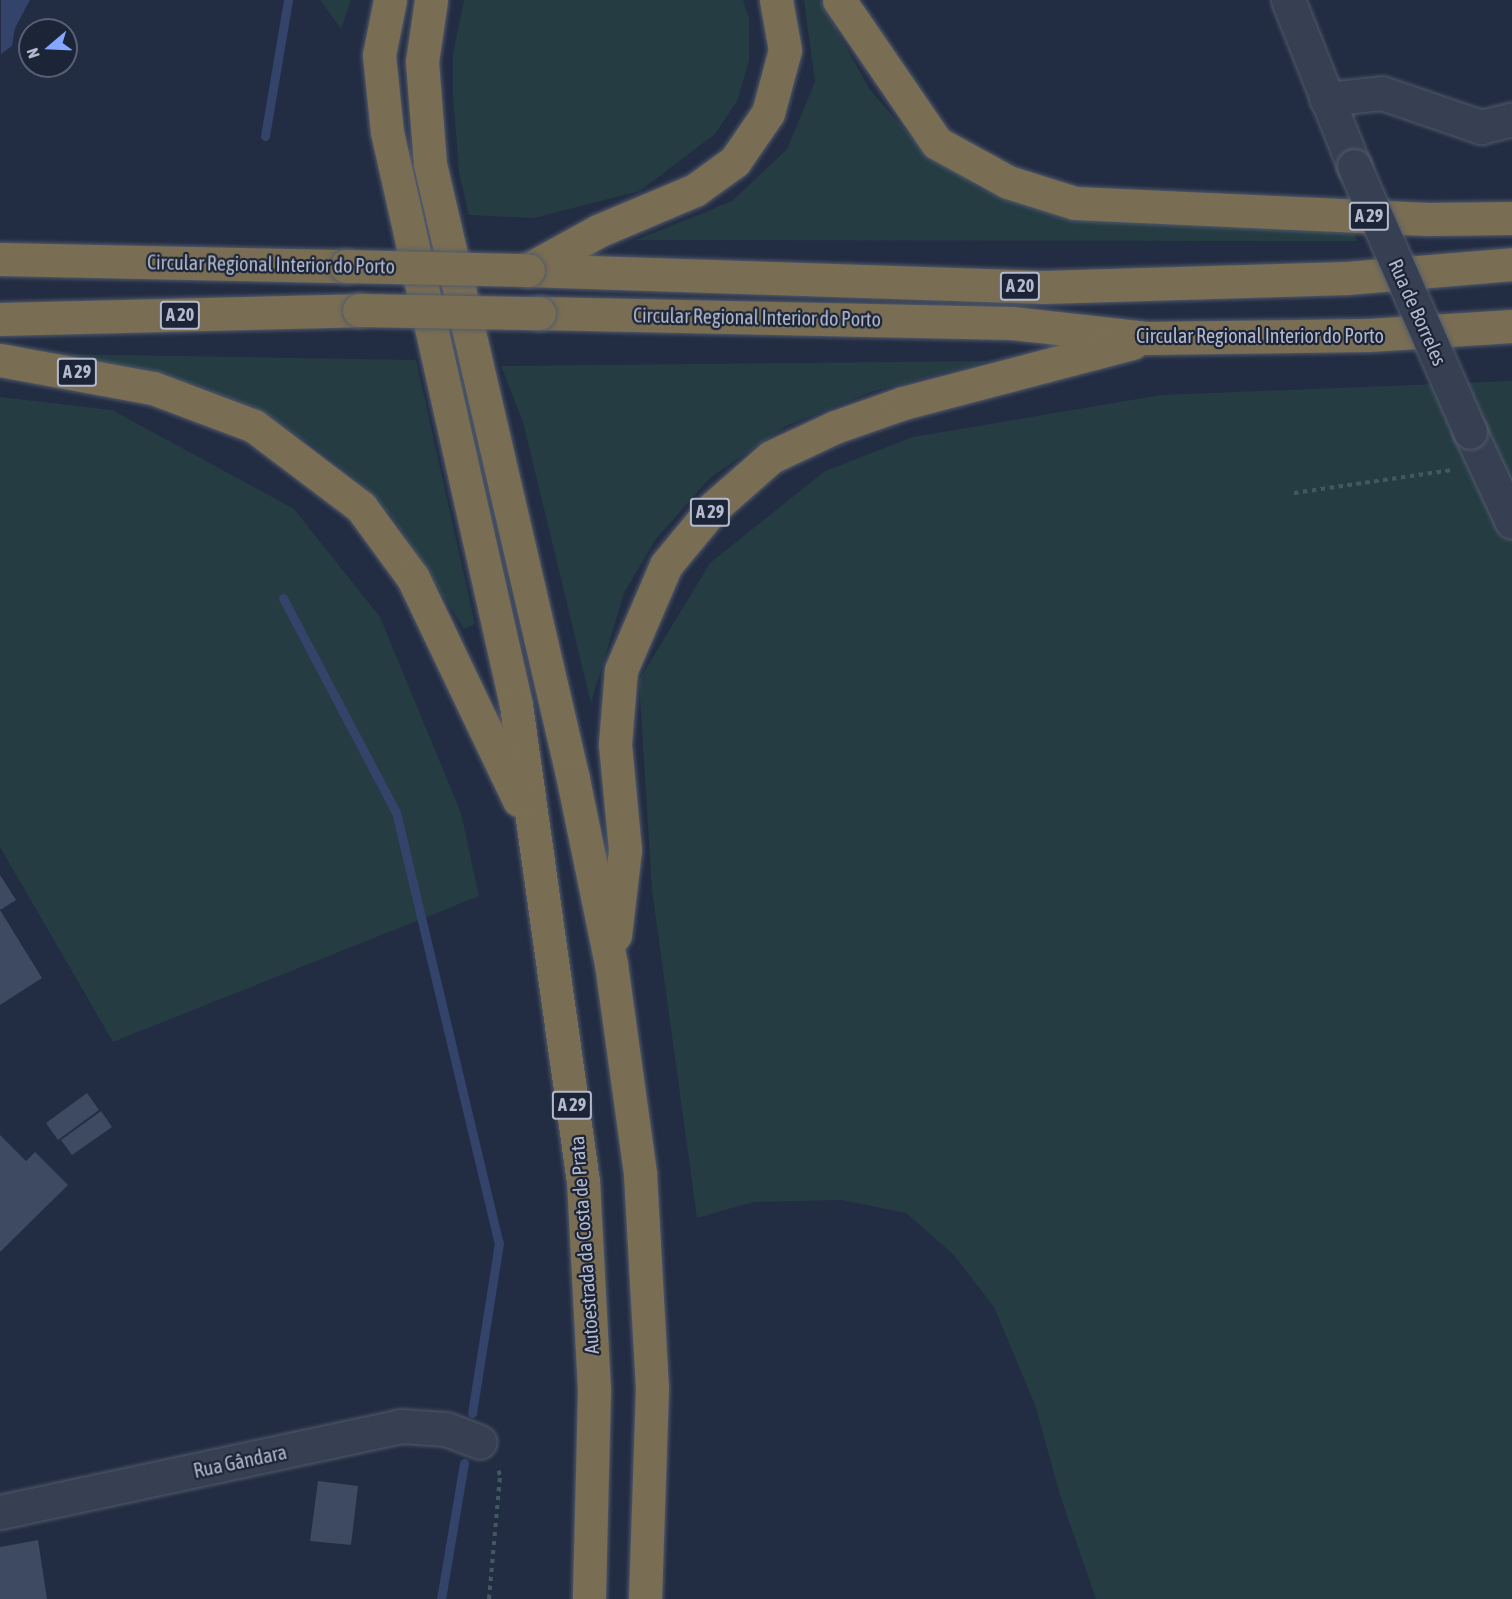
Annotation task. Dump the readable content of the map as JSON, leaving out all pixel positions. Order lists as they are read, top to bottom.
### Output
{
  "streets": {
    "highway": [
      "A 29",
      "Circular Regional Interior do Porto",
      "A 20",
      "Autoestrada da Costa de Prata"
    ],
    "street": ["Rua de Borreles", "Rua Gândara"]
  },
  "crossings": [
    ["A 29", "Circular Regional Interior do Porto"],
    ["A 29", "Autoestrada da Costa de Prata"]
  ],
  "north": "left"
}
